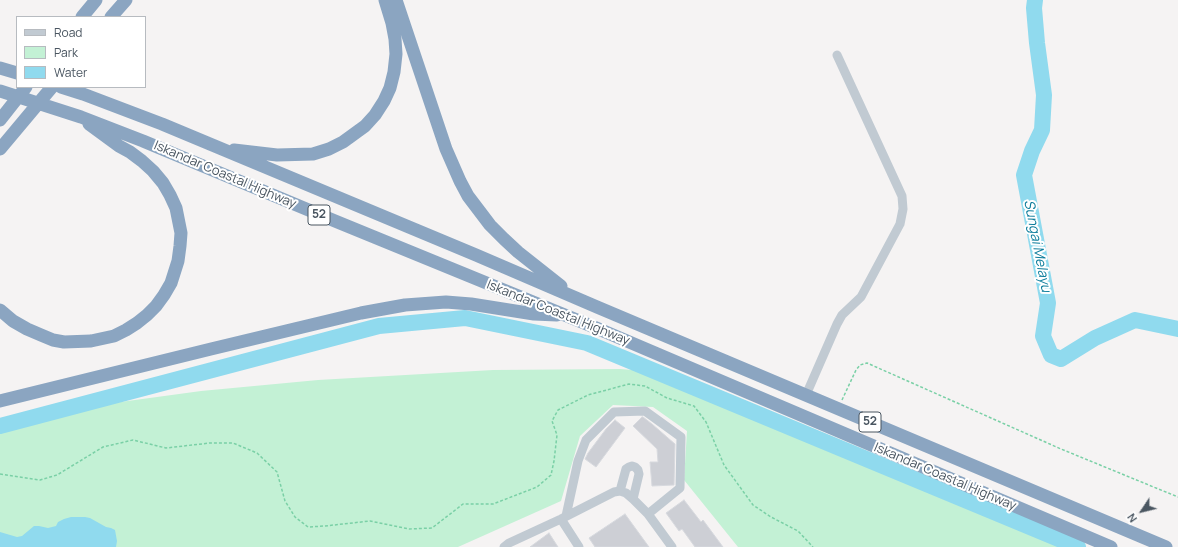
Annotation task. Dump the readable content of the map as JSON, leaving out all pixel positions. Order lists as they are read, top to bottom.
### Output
{
  "streets": {
    "highway": ["Iskandar Coastal Highway", "52"]
  },
  "water": ["Sungai Melayu"],
  "legend": ["Road", "Park", "Water"],
  "north": "bottom left"
}
